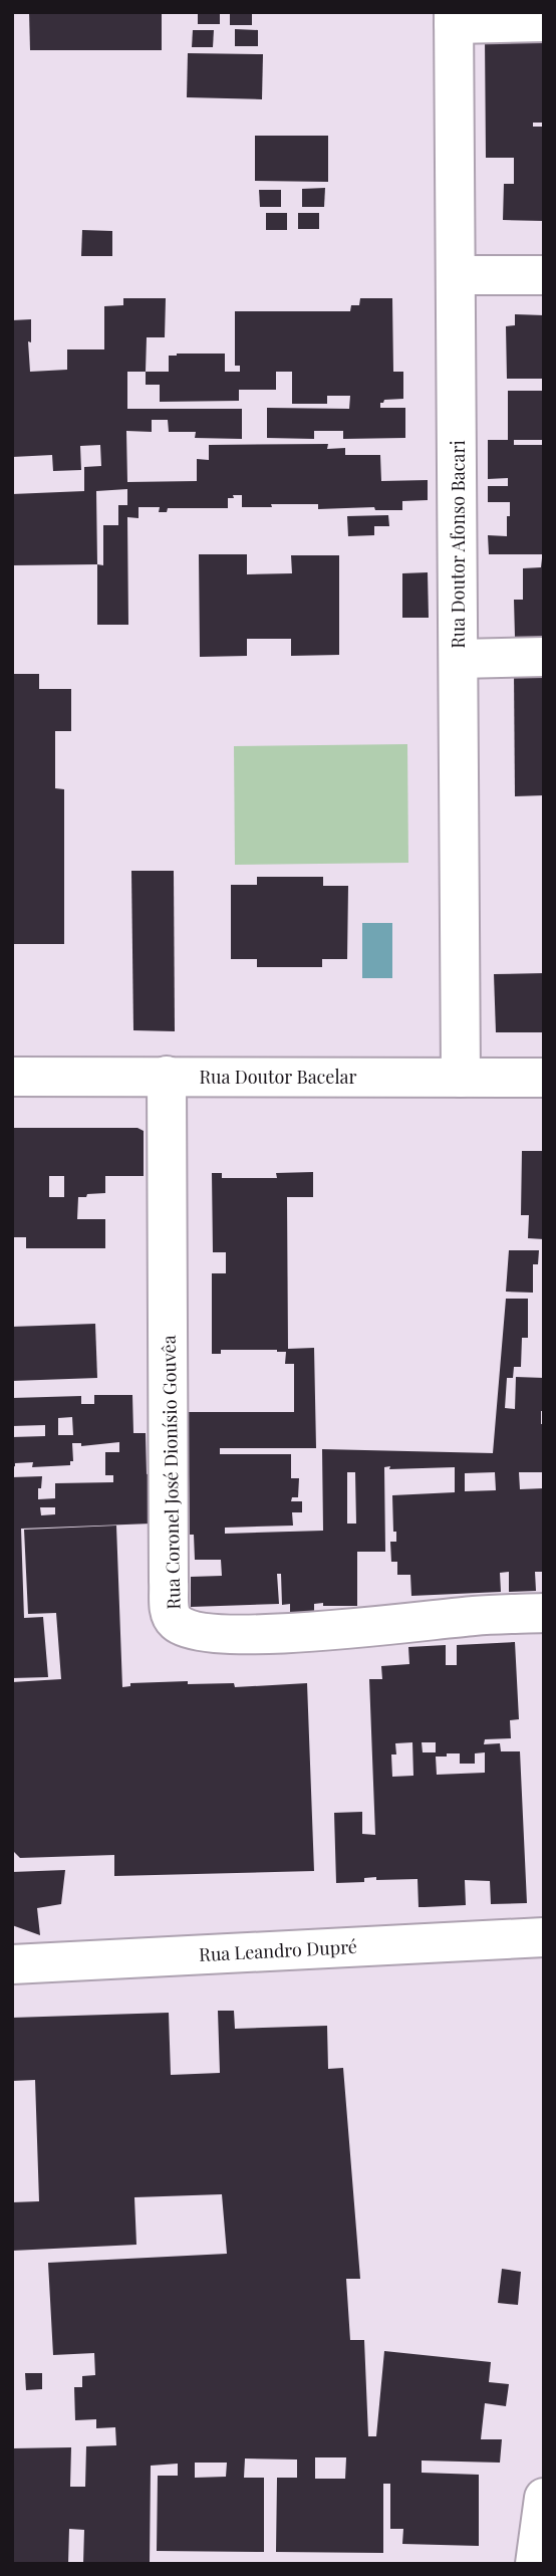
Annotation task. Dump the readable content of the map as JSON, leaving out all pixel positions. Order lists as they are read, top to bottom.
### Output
{
  "streets": {
    "street": [
      "Rua Doutor Afonso Bacari",
      "Rua Doutor Bacelar",
      "Rua Coronel José Dionísio Gouvêa",
      "Rua Leandro Dupré"
    ]
  },
  "crossings": [
    ["Rua Doutor Afonso Bacari", "Rua Doutor Bacelar"],
    ["Rua Doutor Bacelar", "Rua Coronel José Dionísio Gouvêa"]
  ]
}
